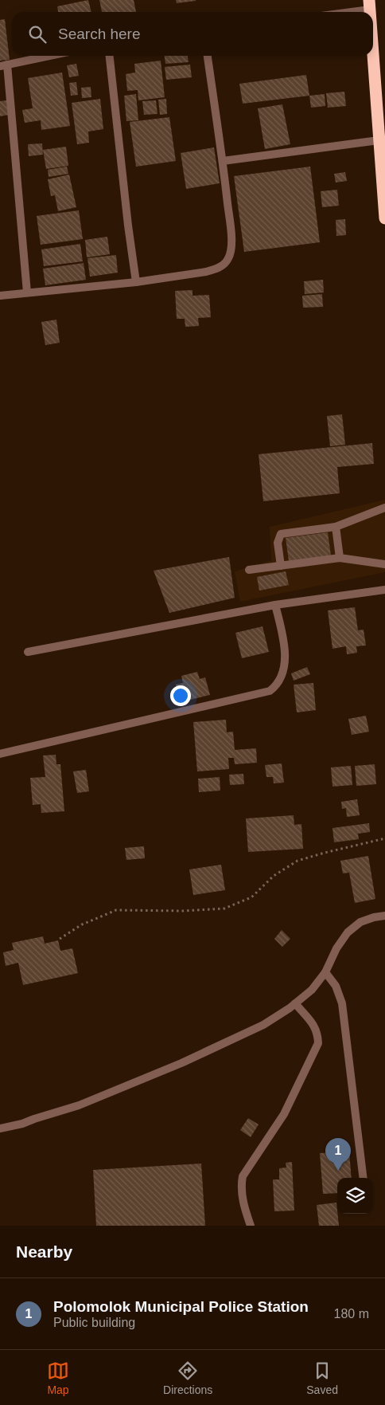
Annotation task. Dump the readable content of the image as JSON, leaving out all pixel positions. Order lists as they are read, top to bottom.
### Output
{
  "page": {
    "search": "Search here",
    "pins": "1",
    "heading": "Nearby",
    "list": [
      {
        "mark": "1",
        "name": "Polomolok Municipal Police Station",
        "note": "Public building",
        "value": "180 m"
      }
    ],
    "nav": ["Map", "Directions", "Saved"]
  }
}
